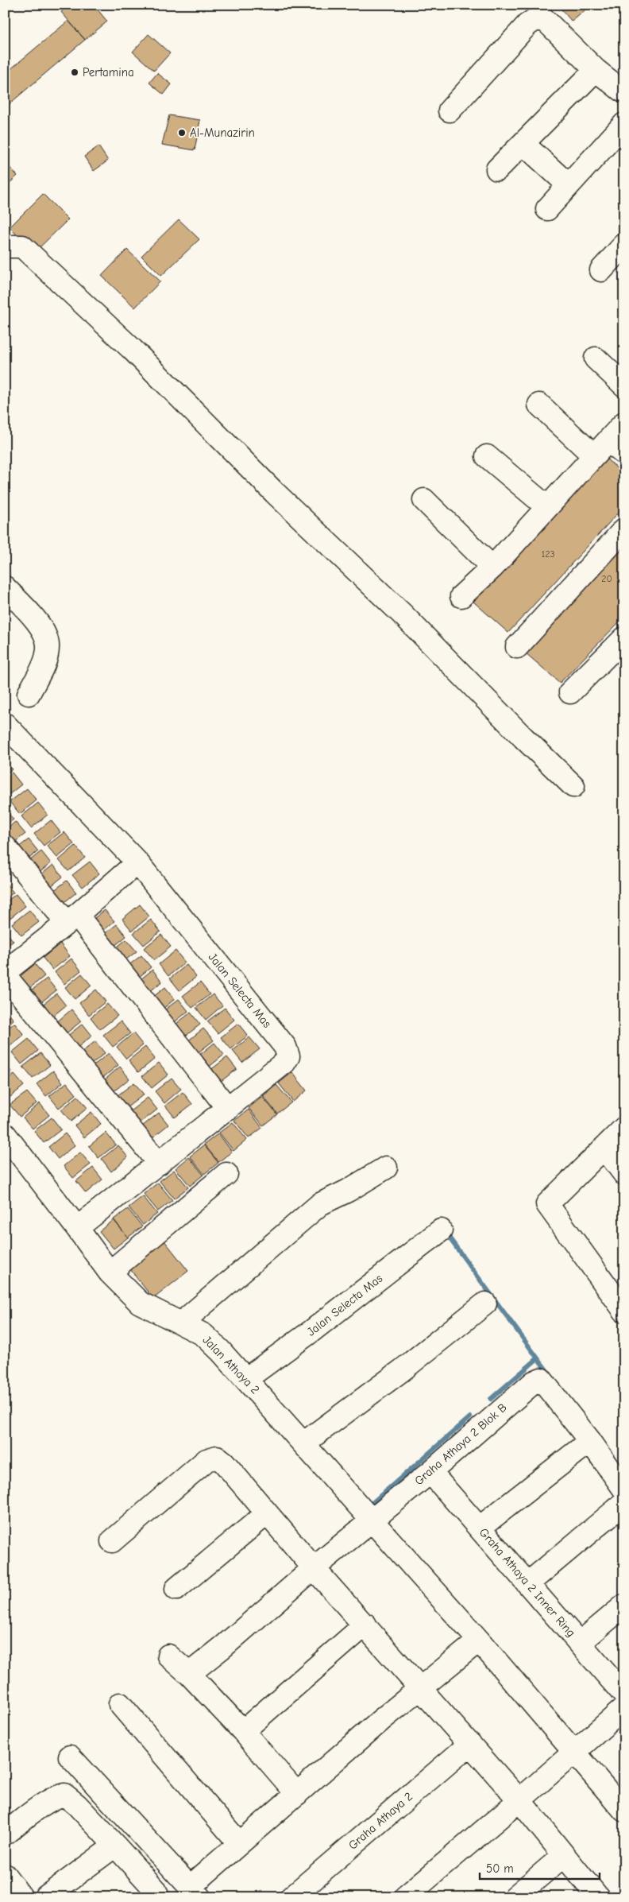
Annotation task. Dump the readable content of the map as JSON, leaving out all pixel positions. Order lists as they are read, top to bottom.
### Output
{
  "streets": {
    "street": [
      "Jalan Selecta Mas",
      "Jalan Athaya 2",
      "Graha Athaya 2 Blok B",
      "Graha Athaya 2 Inner Ring",
      "Graha Athaya 2"
    ]
  },
  "crossings": [
    ["Jalan Selecta Mas", "Jalan Athaya 2"],
    ["Jalan Athaya 2", "Graha Athaya 2 Blok B"],
    ["Graha Athaya 2 Blok B", "Graha Athaya 2 Inner Ring"]
  ],
  "places": ["Pertamina", "Al-Munazirin"],
  "house_numbers": ["123", "20"],
  "scale_bar": "50 m"
}
